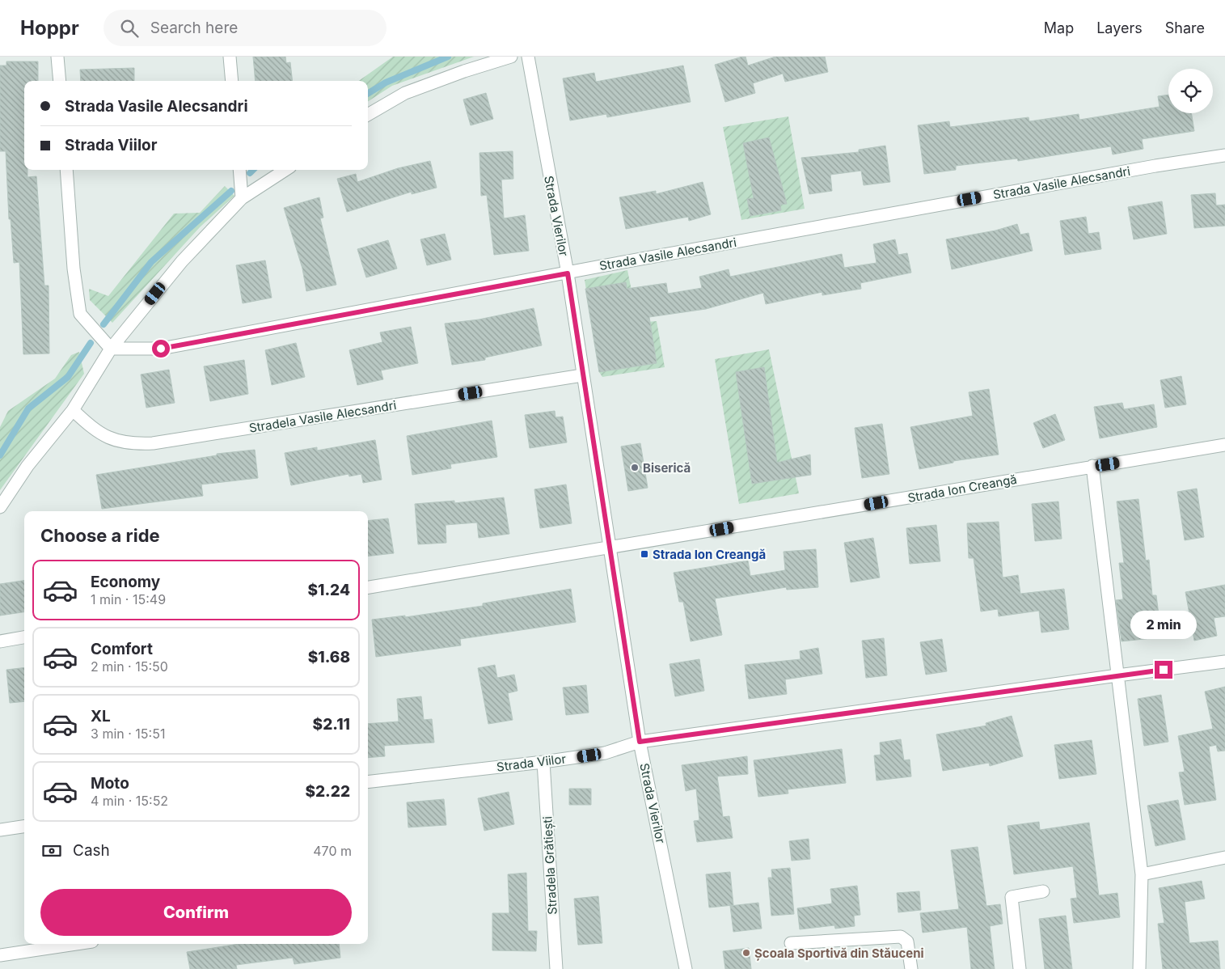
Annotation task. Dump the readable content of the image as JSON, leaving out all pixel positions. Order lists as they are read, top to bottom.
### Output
{
  "streets": {
    "street": [
      "Strada Vasile Alecsandri",
      "Strada Vierilor",
      "Stradela Vasile Alecsandri",
      "Strada Ion Creangă",
      "Strada Viilor",
      "Stradela Grătiești"
    ]
  },
  "crossings": [
    ["Strada Vasile Alecsandri", "Strada Vierilor"],
    ["Strada Vierilor", "Stradela Vasile Alecsandri"],
    ["Strada Vierilor", "Strada Ion Creangă"],
    ["Strada Vierilor", "Strada Viilor"],
    ["Strada Viilor", "Stradela Grătiești"]
  ],
  "places": {
    "other": ["Biserică", "Școala Sportivă din Stăuceni"],
    "transit": ["Strada Ion Creangă"]
  },
  "page": {
    "header": "Hoppr",
    "search": "Search here",
    "nav": ["Map", "Layers", "Share"],
    "banner": ["Strada Vasile Alecsandri", "Strada Viilor"],
    "heading": "Choose a ride",
    "list": [
      {
        "name": "Economy",
        "note": "1 min · 15:49",
        "value": "$1.24"
      },
      {
        "name": "Comfort",
        "note": "2 min · 15:50",
        "value": "$1.68"
      },
      {
        "name": "XL",
        "note": "3 min · 15:51",
        "value": "$2.11"
      },
      {
        "name": "Moto",
        "note": "4 min · 15:52",
        "value": "$2.22"
      }
    ],
    "bubble": "2 min",
    "pay": ["Cash", "470 m"],
    "buttons": "Confirm"
  }
}
